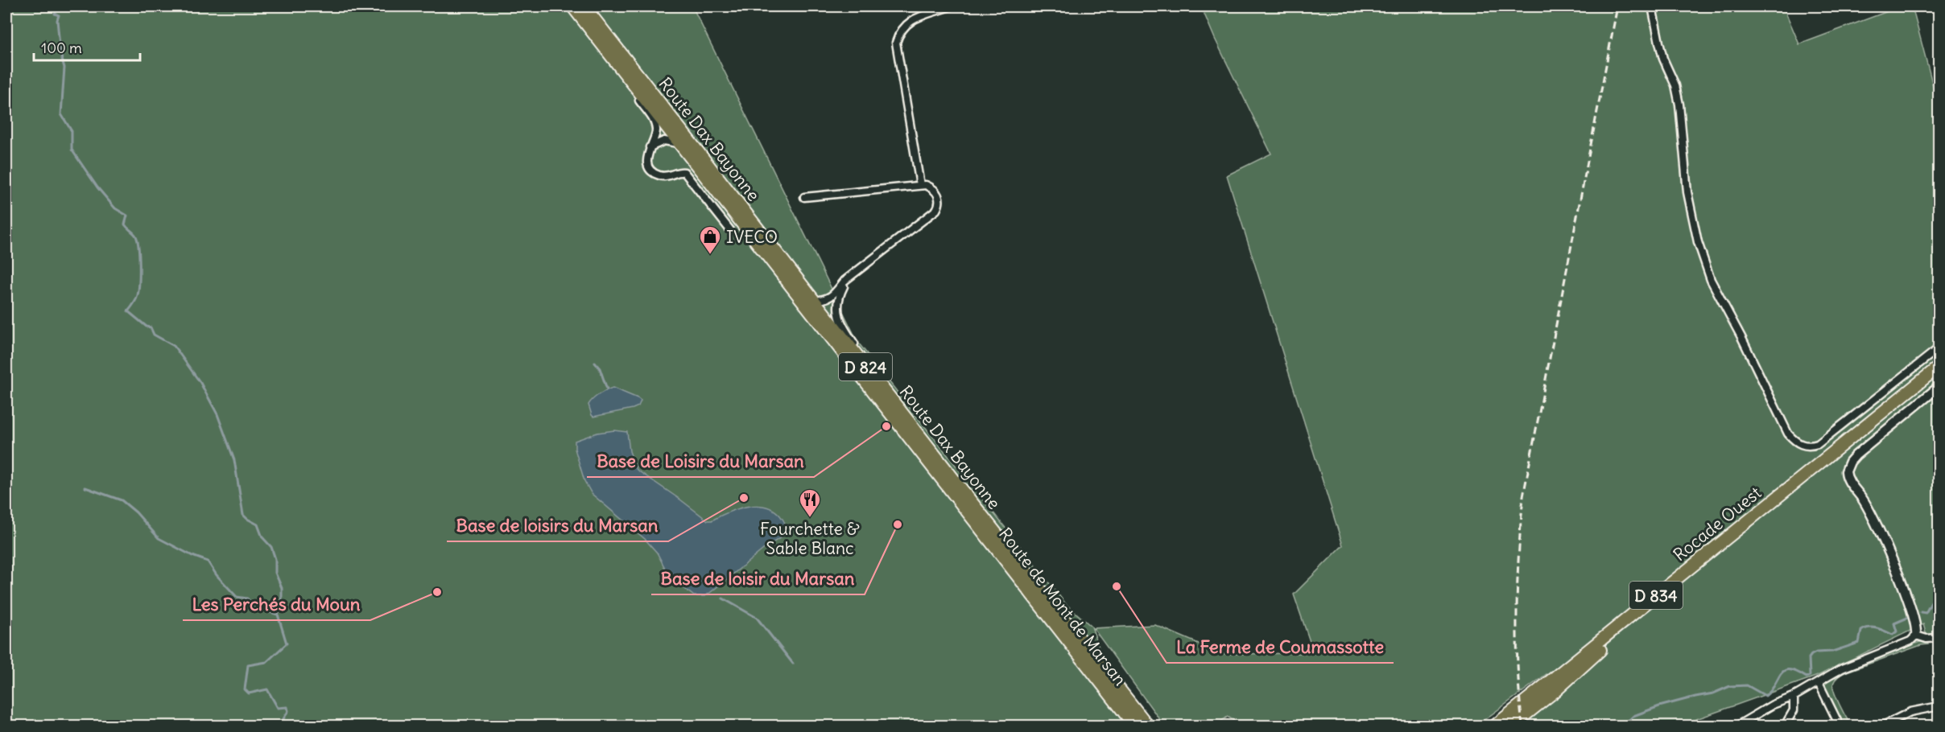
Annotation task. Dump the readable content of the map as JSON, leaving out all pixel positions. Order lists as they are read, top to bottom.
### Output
{
  "streets": {
    "main road": [
      "Route Dax Bayonne",
      "D 824",
      "Rocade Ouest",
      "D 834",
      "Route de Mont de Marsan"
    ]
  },
  "places": {
    "shop": ["IVECO"],
    "other": [
      "Base de Loisirs du Marsan",
      "Base de loisirs du Marsan",
      "Base de loisir du Marsan",
      "La Ferme de Coumassotte",
      "Les Perchés du Moun"
    ],
    "restaurant": ["Fourchette & Sable Blanc"]
  },
  "scale_bar": "100 m"
}
